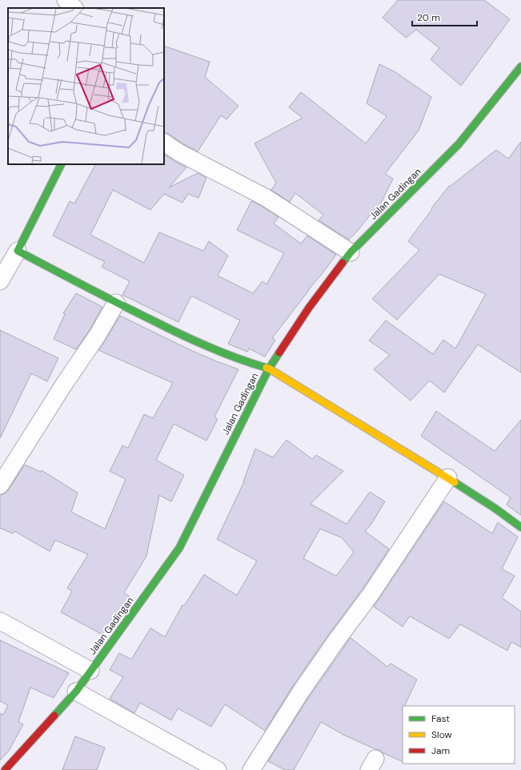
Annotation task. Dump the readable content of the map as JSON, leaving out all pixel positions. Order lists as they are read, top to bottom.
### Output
{
  "streets": {
    "street": ["Jalan Gadingan"]
  },
  "legend": ["Fast", "Slow", "Jam"],
  "scale_bar": "20 m"
}
